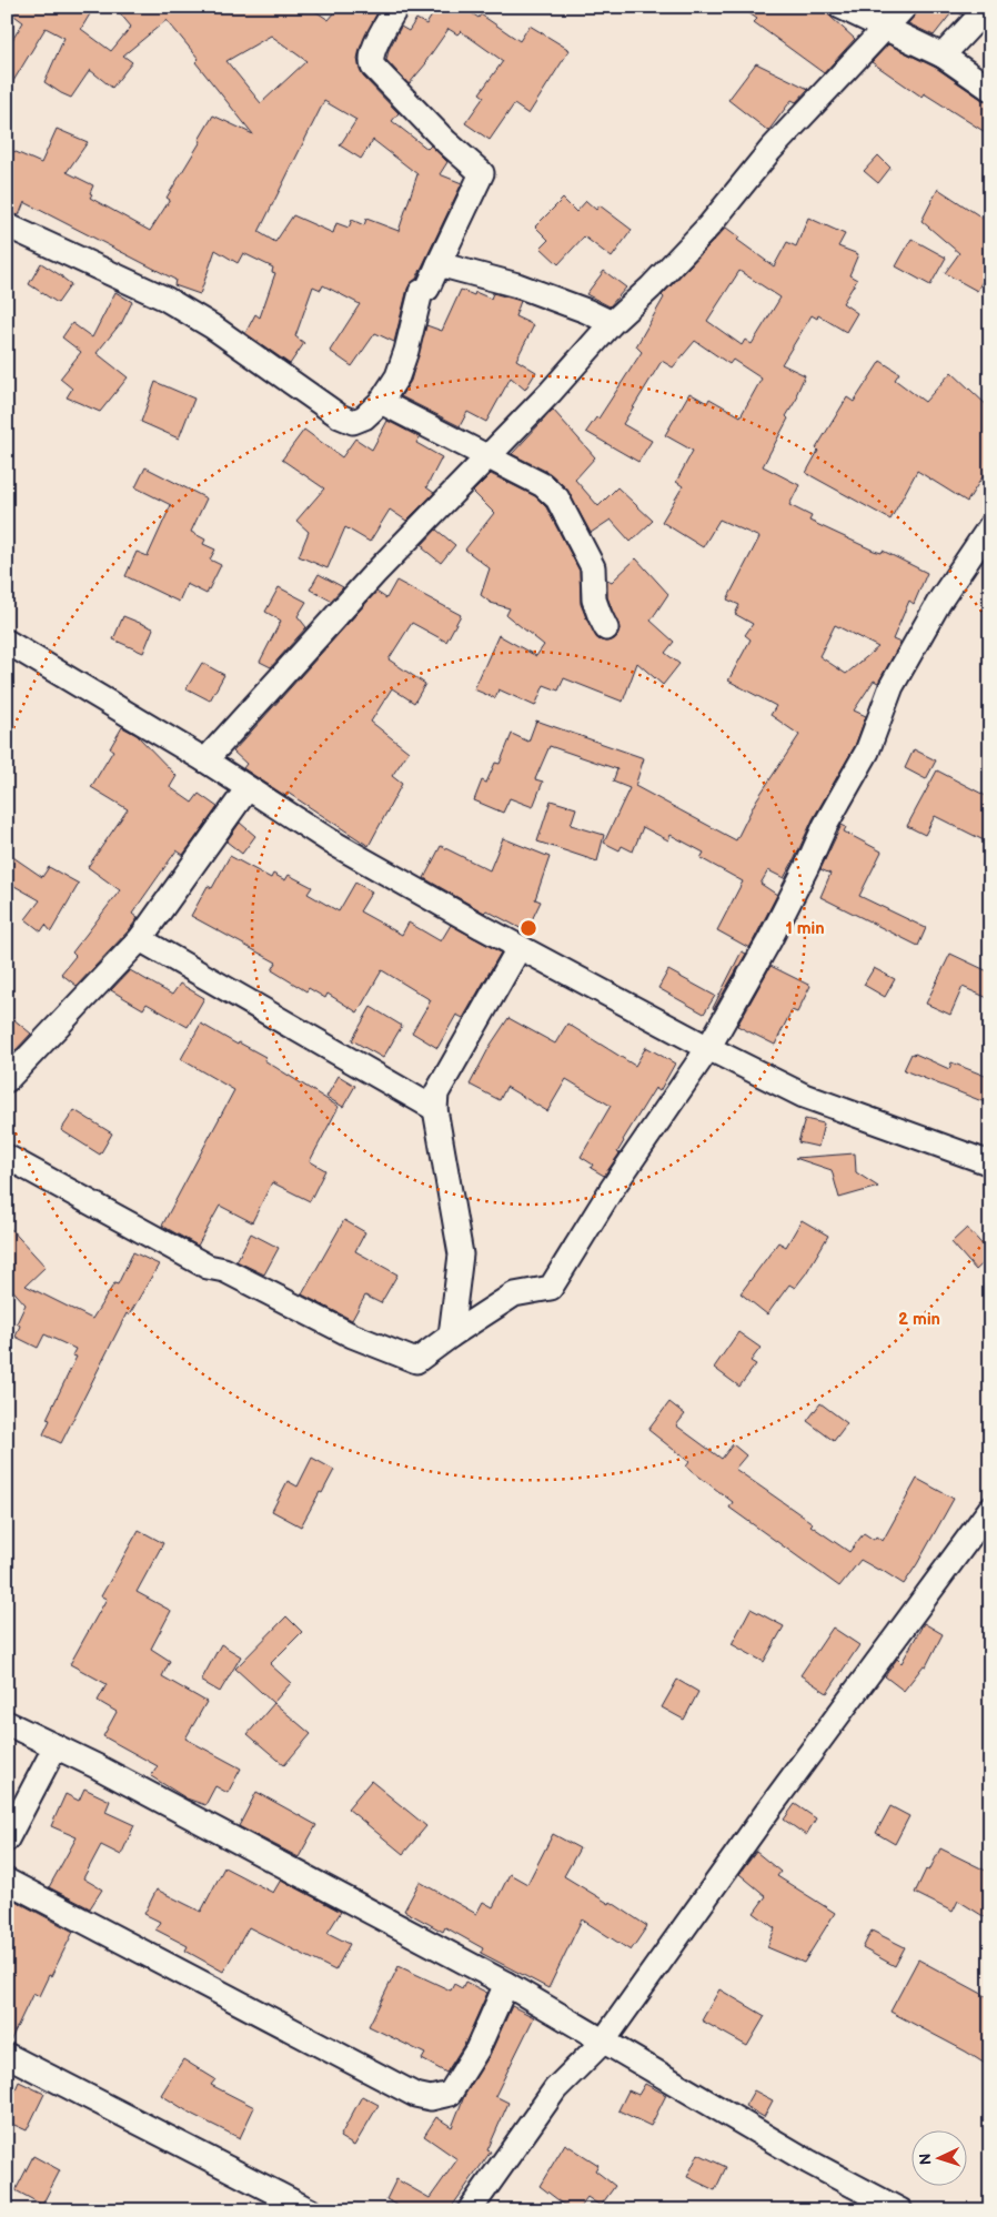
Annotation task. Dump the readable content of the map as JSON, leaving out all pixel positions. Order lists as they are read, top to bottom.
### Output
{
  "north": "left",
  "rings": ["1 min", "2 min"]
}
